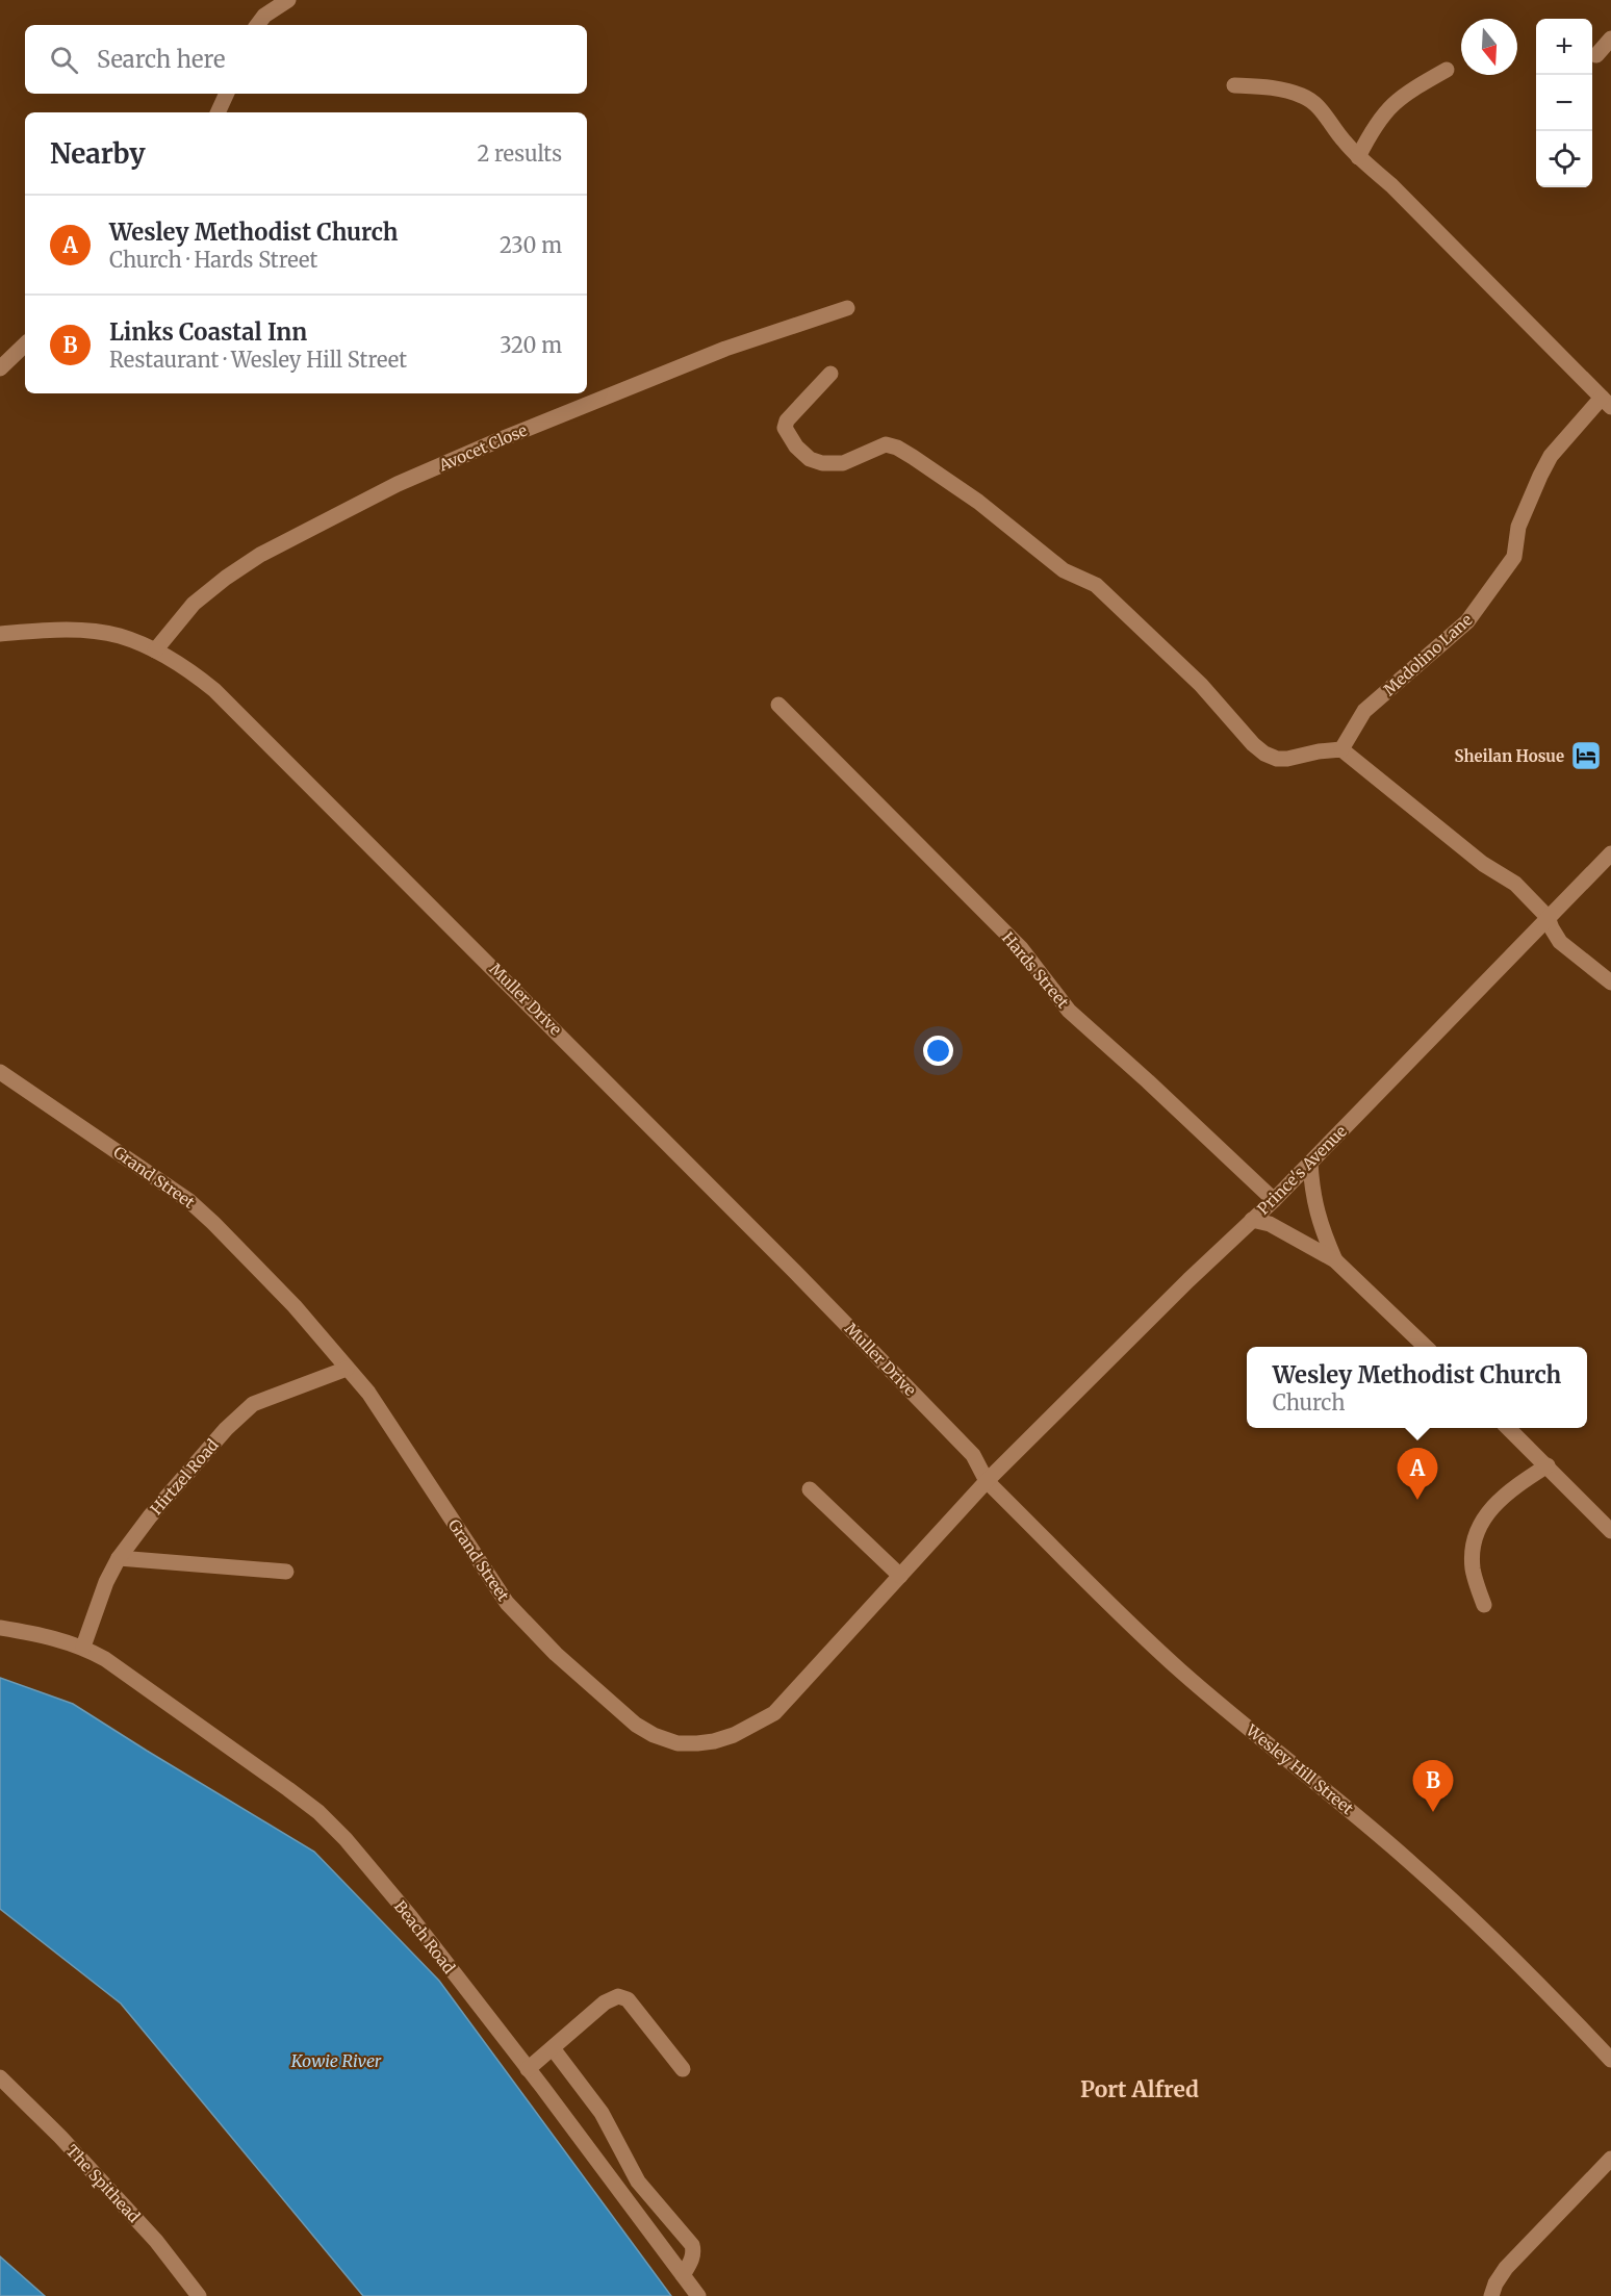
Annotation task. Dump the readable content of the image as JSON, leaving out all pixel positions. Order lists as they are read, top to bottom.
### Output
{
  "streets": {
    "street": [
      "Avocet Close",
      "Medolino Lane",
      "Hards Street",
      "Muller Drive",
      "Prince's Avenue",
      "Grand Street",
      "Hirtzel Road",
      "Wesley Hill Street",
      "Beach Road",
      "The Spithead"
    ]
  },
  "crossings": [
    ["Avocet Close", "Muller Drive"],
    ["Hards Street", "Prince's Avenue"],
    ["Muller Drive", "Prince's Avenue"],
    ["Muller Drive", "Grand Street"],
    ["Muller Drive", "Wesley Hill Street"],
    ["Prince's Avenue", "Grand Street"],
    ["Prince's Avenue", "Wesley Hill Street"],
    ["Grand Street", "Hirtzel Road"],
    ["Grand Street", "Wesley Hill Street"],
    ["Hirtzel Road", "Beach Road"]
  ],
  "districts": ["Port Alfred"],
  "water": ["Kowie River"],
  "places": {
    "hotel": ["Sheilan Hosue"]
  },
  "north": "bottom",
  "page": {
    "map_buttons": ["+", "−"],
    "search": "Search here",
    "heading": ["Nearby", "2 results"],
    "list": [
      {
        "mark": "A",
        "name": "Wesley Methodist Church",
        "note": "Church · Hards Street",
        "value": "230 m"
      },
      {
        "mark": "B",
        "name": "Links Coastal Inn",
        "note": "Restaurant · Wesley Hill Street",
        "value": "320 m"
      }
    ],
    "popup": ["Wesley Methodist Church", "Church"],
    "pins": ["A", "B"]
  }
}
